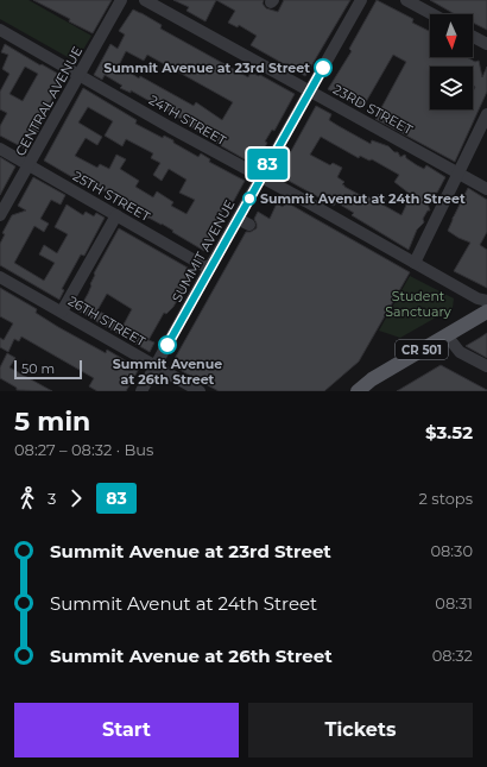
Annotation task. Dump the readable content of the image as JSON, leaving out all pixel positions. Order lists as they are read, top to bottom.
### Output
{
  "streets": {
    "main road": ["CR 501"],
    "street": [
      "CENTRAL AVENUE",
      "23RD STREET",
      "24TH STREET",
      "25TH STREET",
      "SUMMIT AVENUE",
      "26TH STREET"
    ]
  },
  "crossings": [
    ["CENTRAL AVENUE", "24TH STREET"],
    ["CENTRAL AVENUE", "25TH STREET"],
    ["23RD STREET", "SUMMIT AVENUE"],
    ["24TH STREET", "SUMMIT AVENUE"],
    ["25TH STREET", "SUMMIT AVENUE"],
    ["SUMMIT AVENUE", "26TH STREET"]
  ],
  "parks": ["Student Sanctuary"],
  "places": ["Summit Avenue at 23rd Street", "Summit Avenut at 24th Street", "Summit Avenue at 26th Street"],
  "lines": ["bus line 83"],
  "scale_bar": "50 m",
  "north": "bottom",
  "page": {
    "on_map": "83",
    "scale": "50 m",
    "heading": ["5 min", "08:27 – 08:32 · Bus", "$3.52"],
    "legs": ["3", "83", "2 stops"],
    "list": [
      {
        "name": "Summit Avenue at 23rd Street",
        "value": "08:30"
      },
      {
        "name": "Summit Avenut at 24th Street",
        "value": "08:31"
      },
      {
        "name": "Summit Avenue at 26th Street",
        "value": "08:32"
      }
    ],
    "buttons": ["Start", "Tickets"]
  }
}
